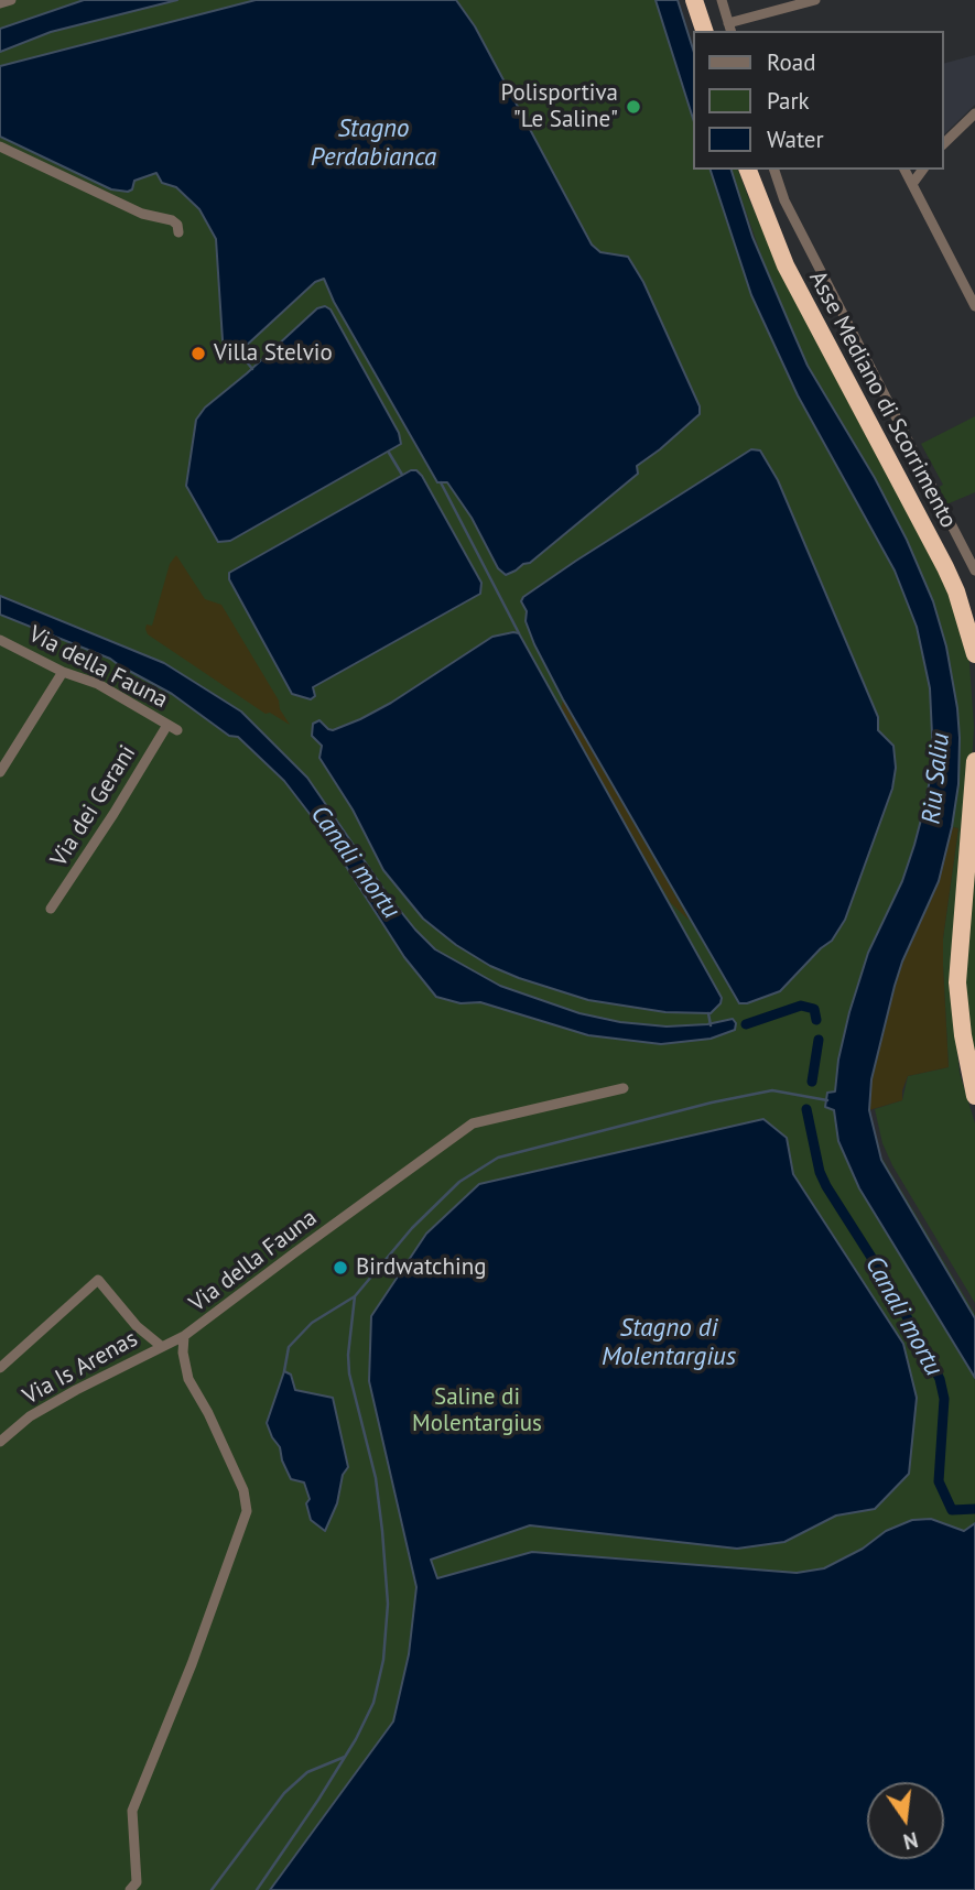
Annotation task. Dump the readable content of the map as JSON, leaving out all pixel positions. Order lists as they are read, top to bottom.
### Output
{
  "streets": {
    "highway": ["Asse Mediano di Scorrimento"],
    "street": ["Via della Fauna", "Via dei Gerani", "Via Is Arenas"]
  },
  "crossings": [
    ["Via della Fauna", "Via dei Gerani"],
    ["Via della Fauna", "Via Is Arenas"]
  ],
  "water": [
    "Stagno Perdabianca",
    "Riu Saliu",
    "Canali mortu",
    "Stagno di Molentargius"
  ],
  "parks": ["Saline di Molentargius"],
  "places": ["Polisportiva \"Le Saline\"", "Villa Stelvio", "Birdwatching"],
  "legend": ["Road", "Park", "Water"],
  "north": "bottom"
}
